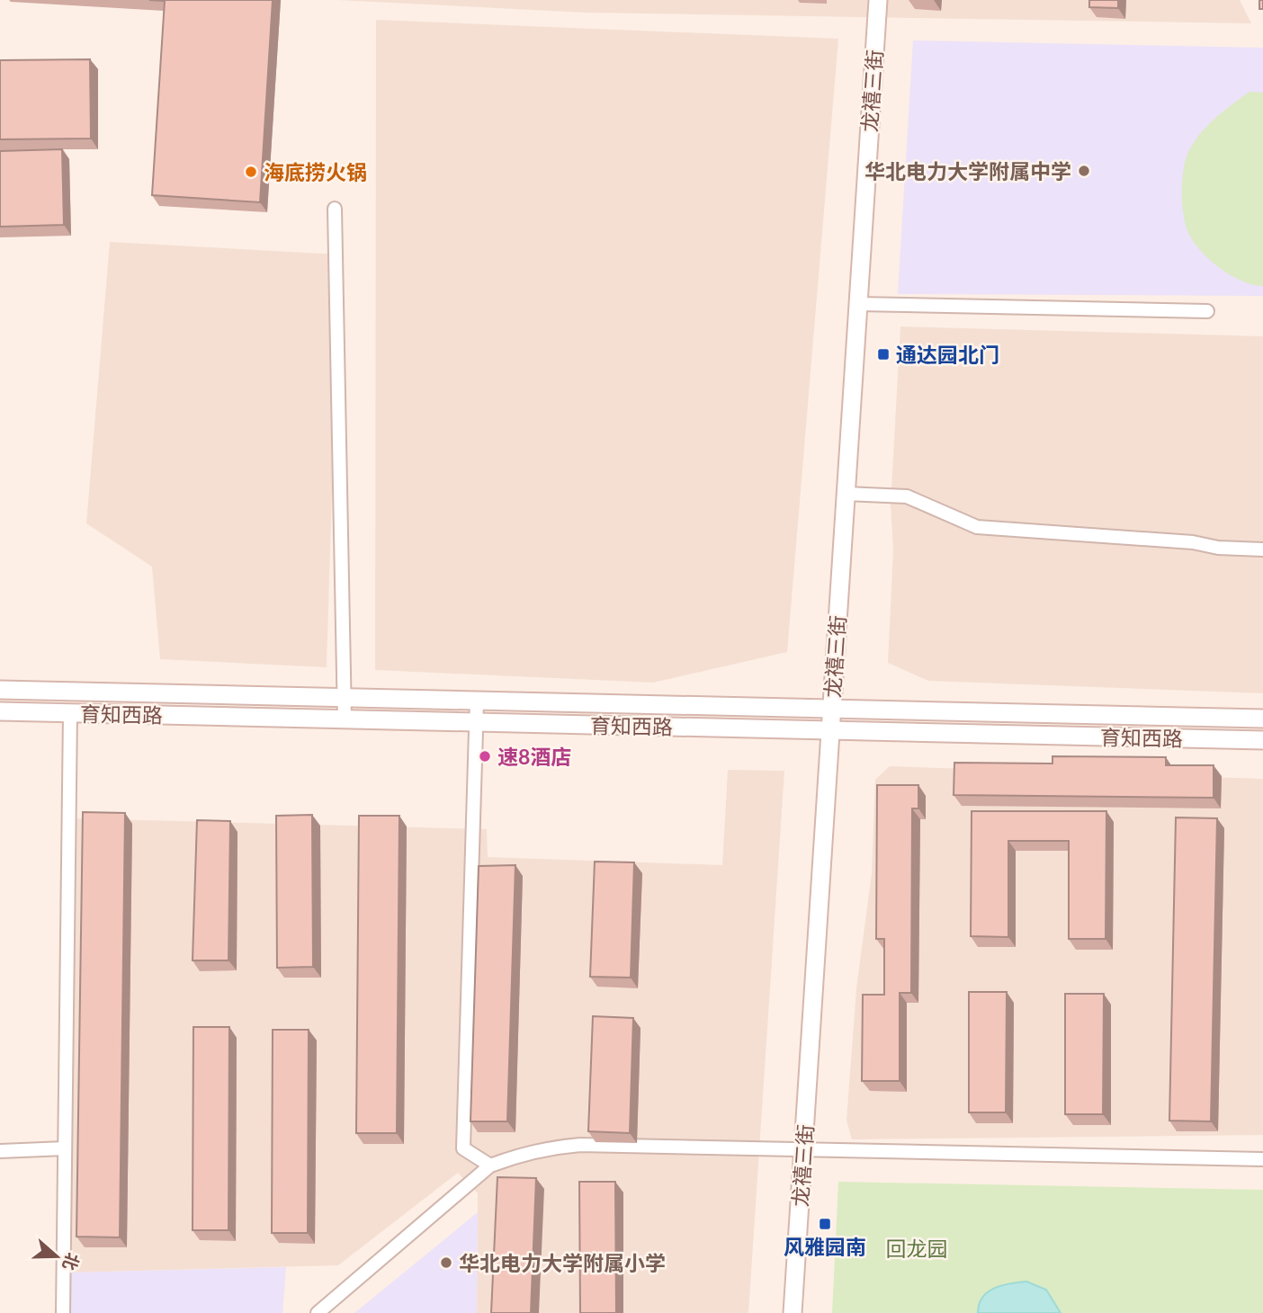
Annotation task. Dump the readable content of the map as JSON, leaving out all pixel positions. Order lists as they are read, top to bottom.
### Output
{
  "streets": {
    "street": ["龙禧三街", "育知西路"]
  },
  "crossings": [
    ["龙禧三街", "育知西路"]
  ],
  "parks": ["回龙园"],
  "places": {
    "other": [
      "华北电力大学附属中学",
      "海底捞火锅",
      "速8酒店",
      "华北电力大学附属小学"
    ],
    "transit": ["通达园北门", "风雅园南"]
  },
  "north": "right"
}
